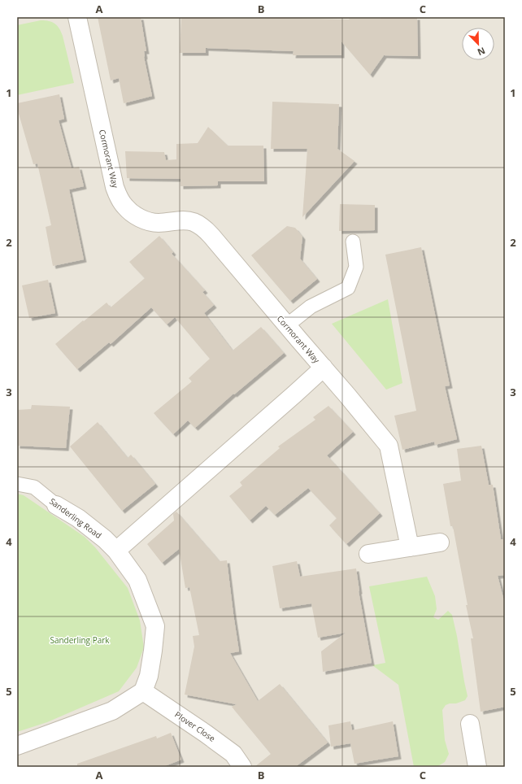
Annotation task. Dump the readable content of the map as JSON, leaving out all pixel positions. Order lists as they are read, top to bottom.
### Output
{
  "streets": {
    "street": ["Cormorant Way", "Sanderling Road", "Plover Close"]
  },
  "crossings": [
    ["Cormorant Way", "Sanderling Road"],
    ["Sanderling Road", "Plover Close"]
  ],
  "parks": ["Sanderling Park"],
  "north": "bottom right",
  "grid": {
    "columns": ["A", "B", "C"],
    "rows": [
      "1",
      "2",
      "3",
      "4",
      "5"
    ]
  }
}
